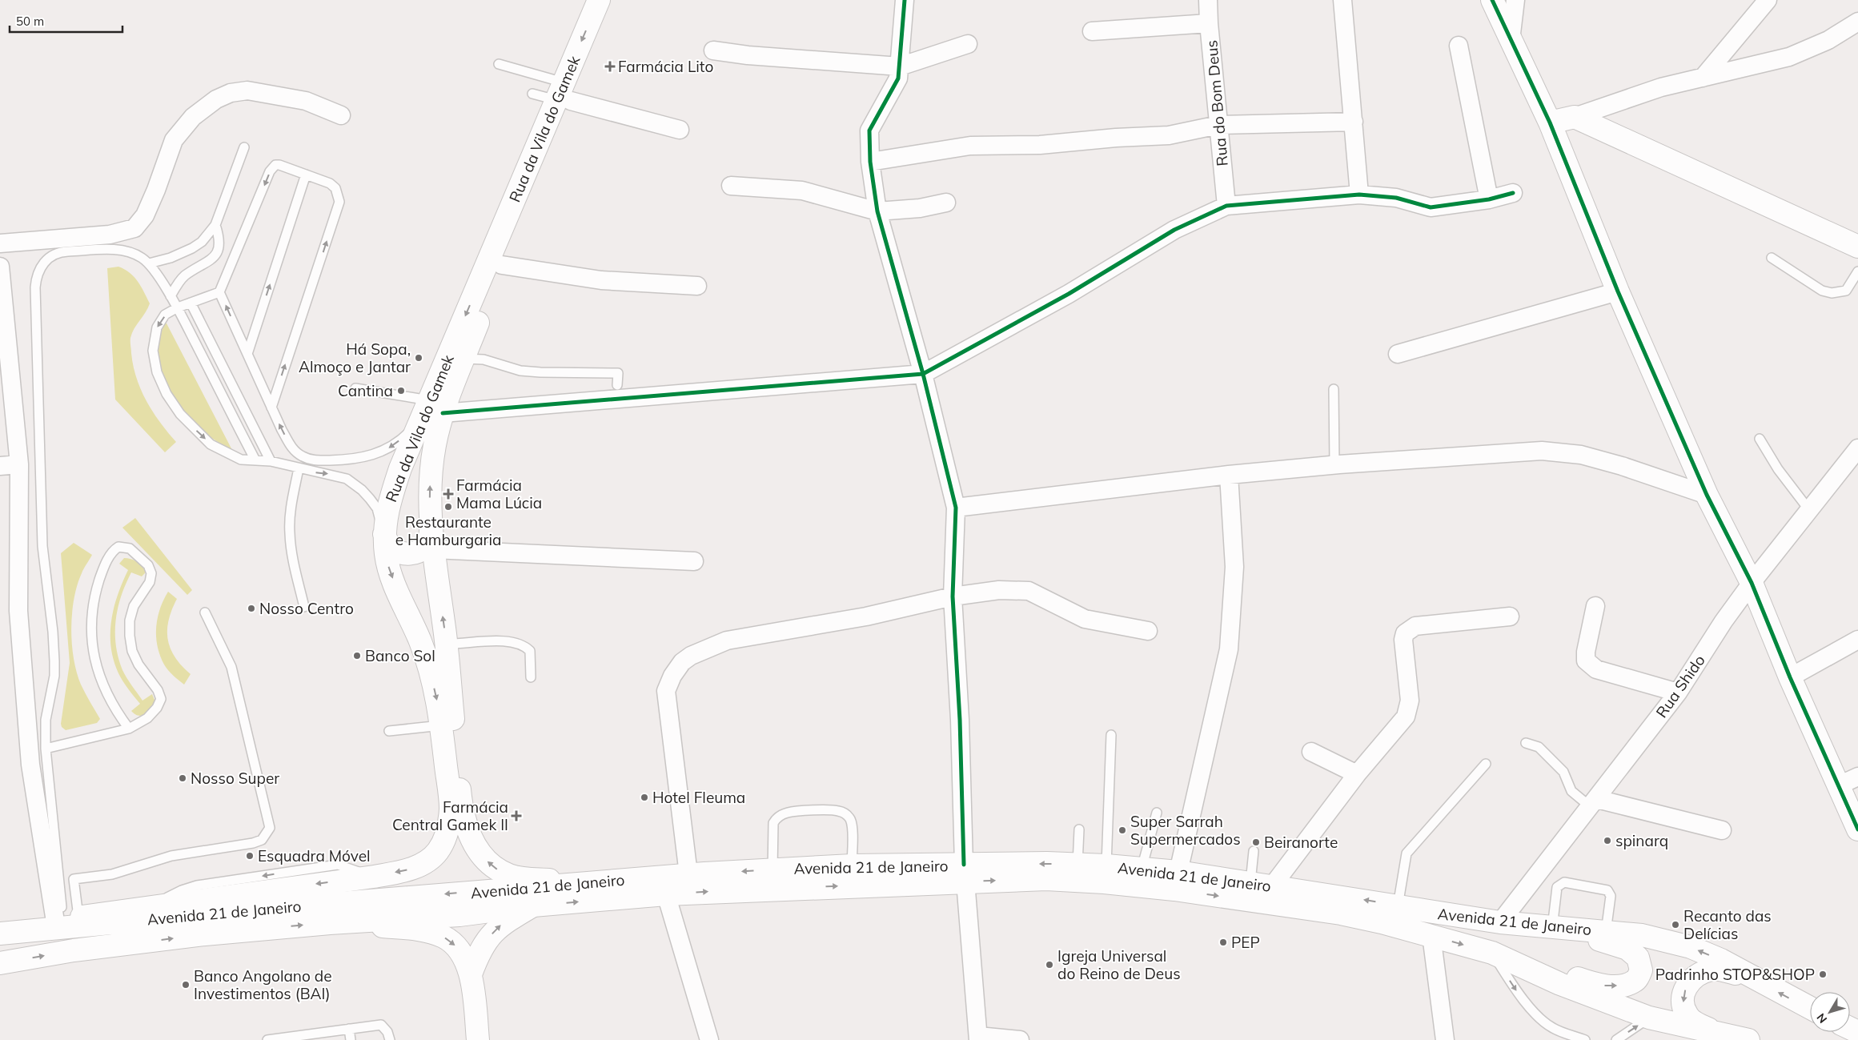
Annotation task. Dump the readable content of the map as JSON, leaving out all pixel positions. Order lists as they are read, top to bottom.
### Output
{
  "streets": {
    "main road": ["Rua da Vila do Gamek", "Avenida 21 de Janeiro"],
    "street": ["Rua do Bom Deus", "Rua Shido"]
  },
  "crossings": [
    ["Rua da Vila do Gamek", "Avenida 21 de Janeiro"],
    ["Rua Shido", "Avenida 21 de Janeiro"]
  ],
  "places": {
    "health": ["Farmácia Lito", "Farmácia Mama Lúcia", "Farmácia Central Gamek II"],
    "other": [
      "Há Sopa, Almoço e Jantar",
      "Cantina",
      "Restaurante e Hamburgaria",
      "Nosso Centro",
      "Banco Sol",
      "Nosso Super",
      "Hotel Fleuma",
      "Super Sarrah Supermercados",
      "spinarq",
      "Beiranorte",
      "Esquadra Móvel",
      "Recanto das Delícias",
      "PEP",
      "Igreja Universal do Reino de Deus",
      "Padrinho STOP&SHOP",
      "Banco Angolano de Investimentos (BAI)"
    ]
  },
  "scale_bar": "50 m",
  "north": "bottom left"
}
